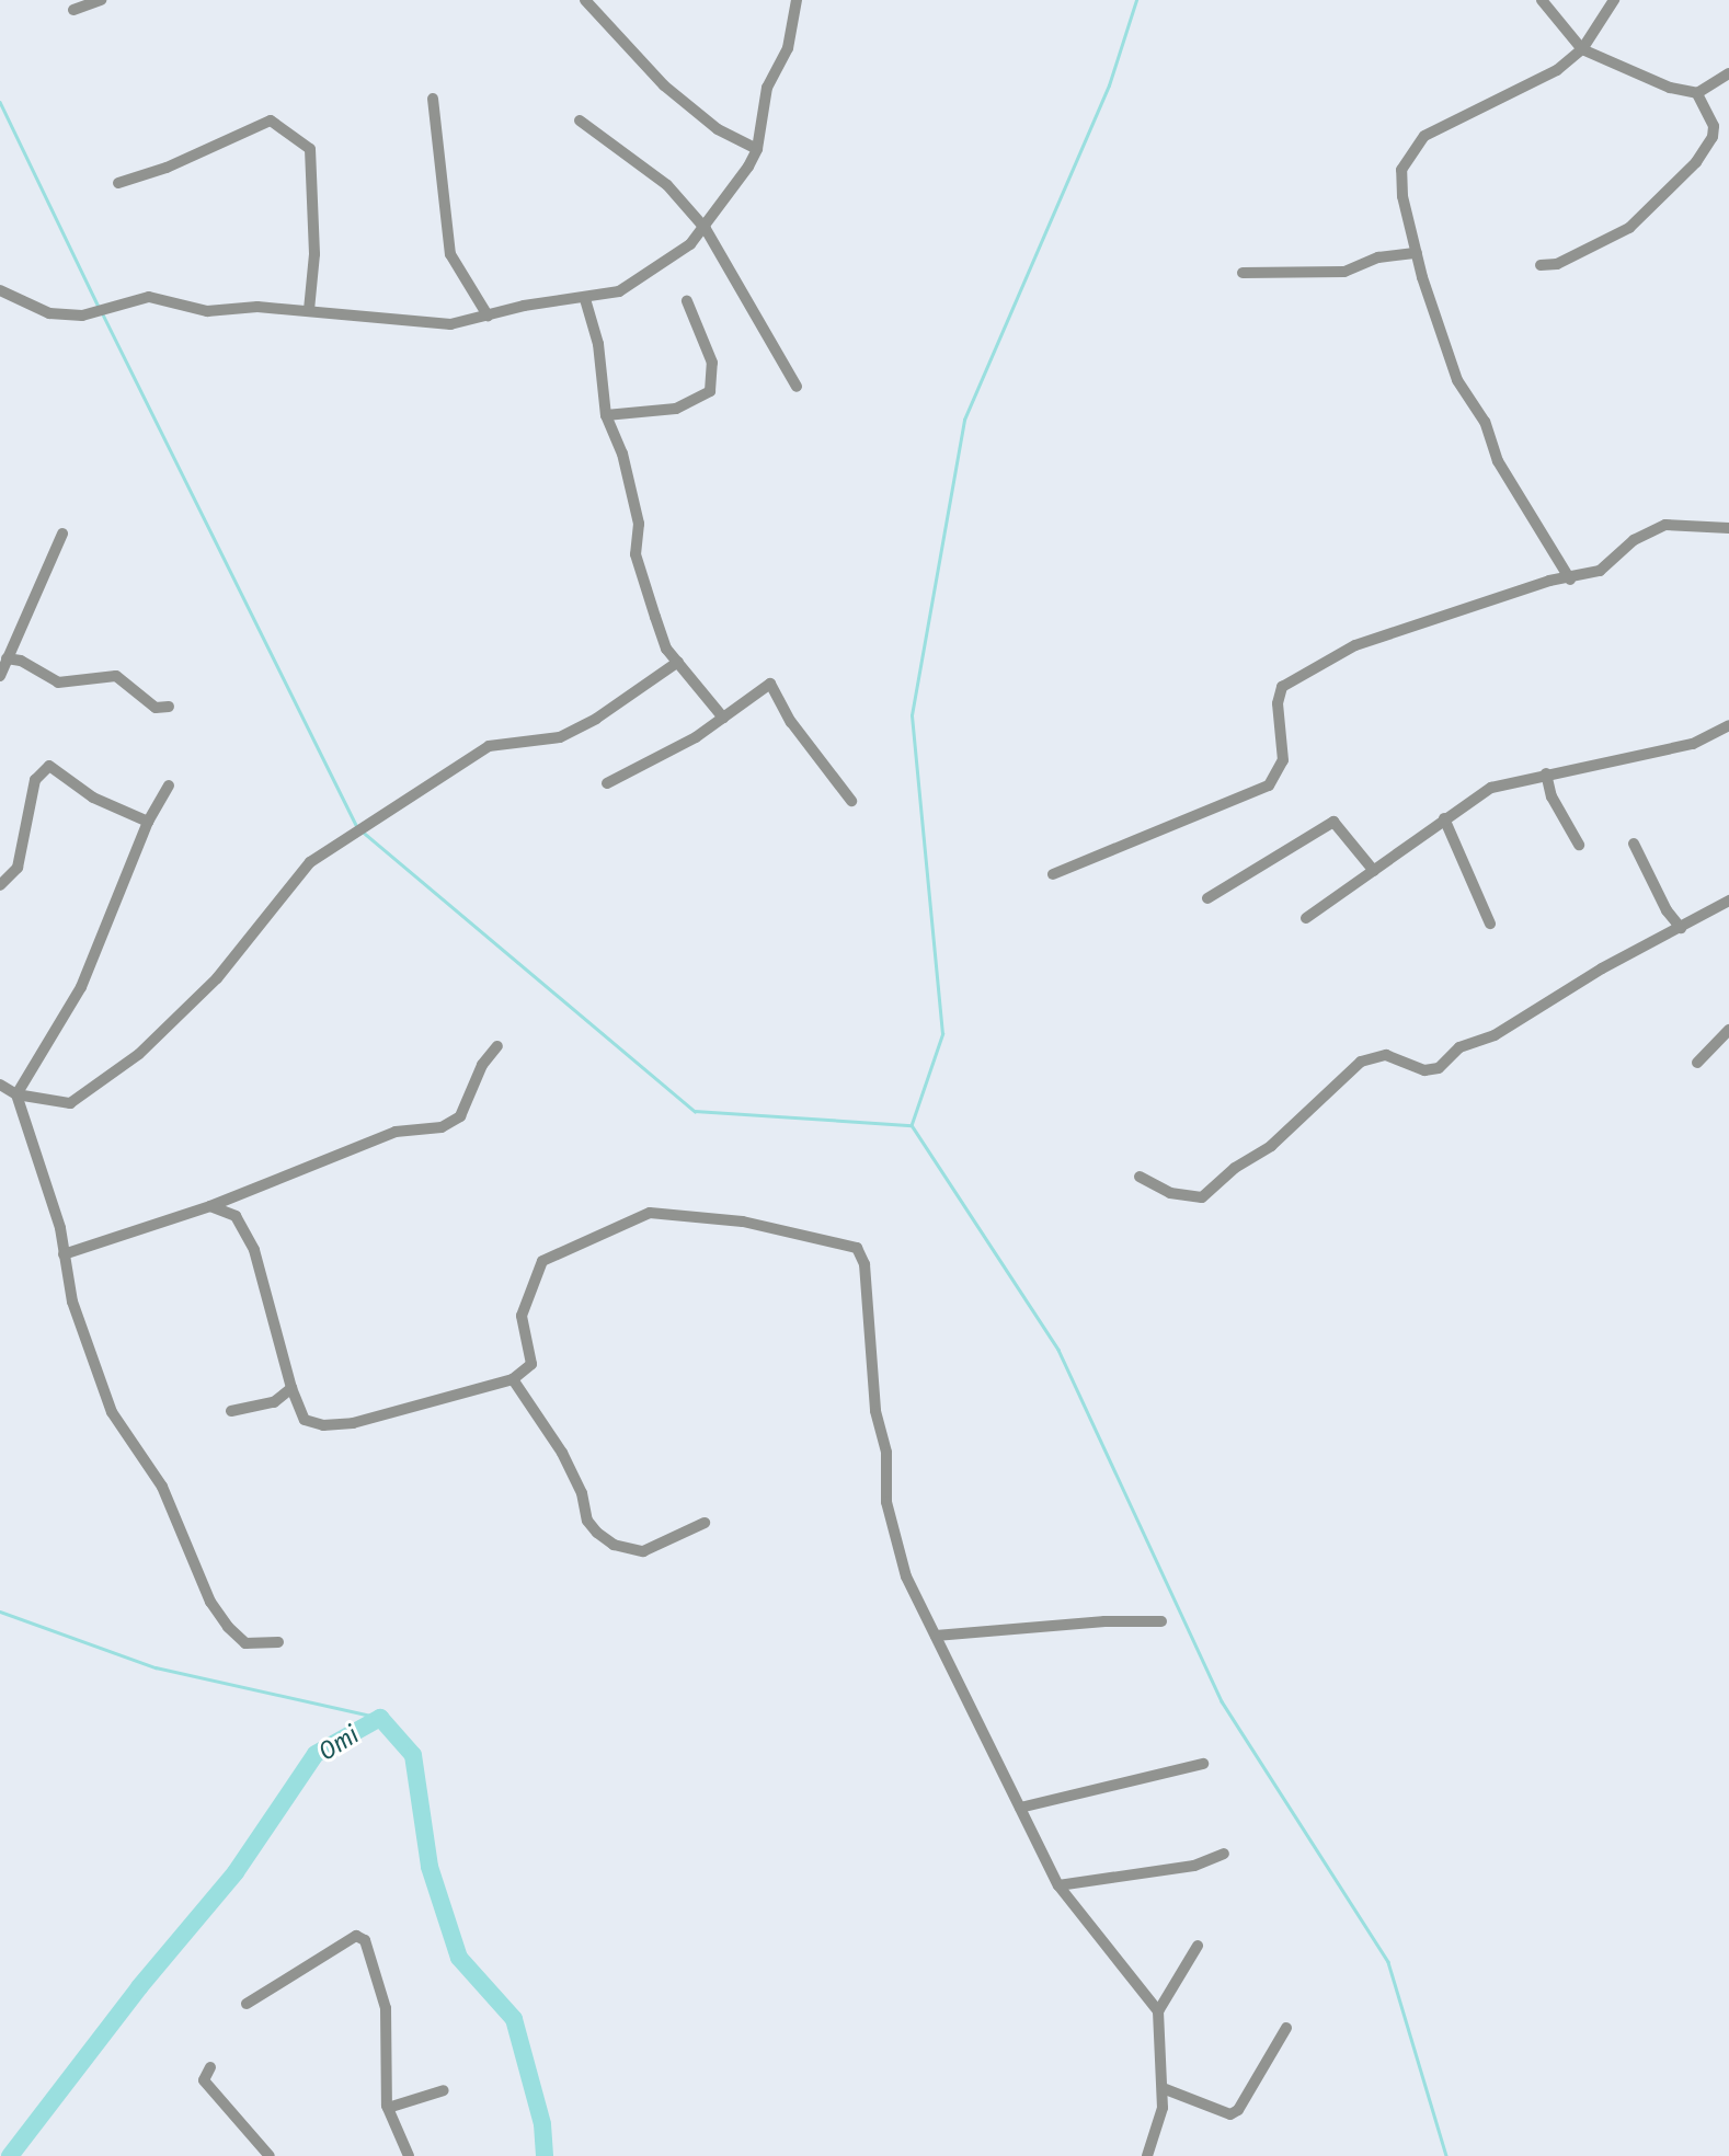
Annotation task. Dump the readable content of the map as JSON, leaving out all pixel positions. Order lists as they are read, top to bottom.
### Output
{
  "water": ["Omi"]
}
